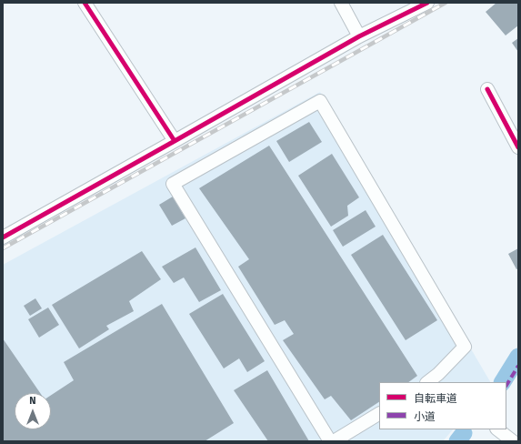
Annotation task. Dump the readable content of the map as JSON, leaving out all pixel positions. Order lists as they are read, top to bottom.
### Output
{
  "legend": ["自転車道", "小道"],
  "north": "top"
}
